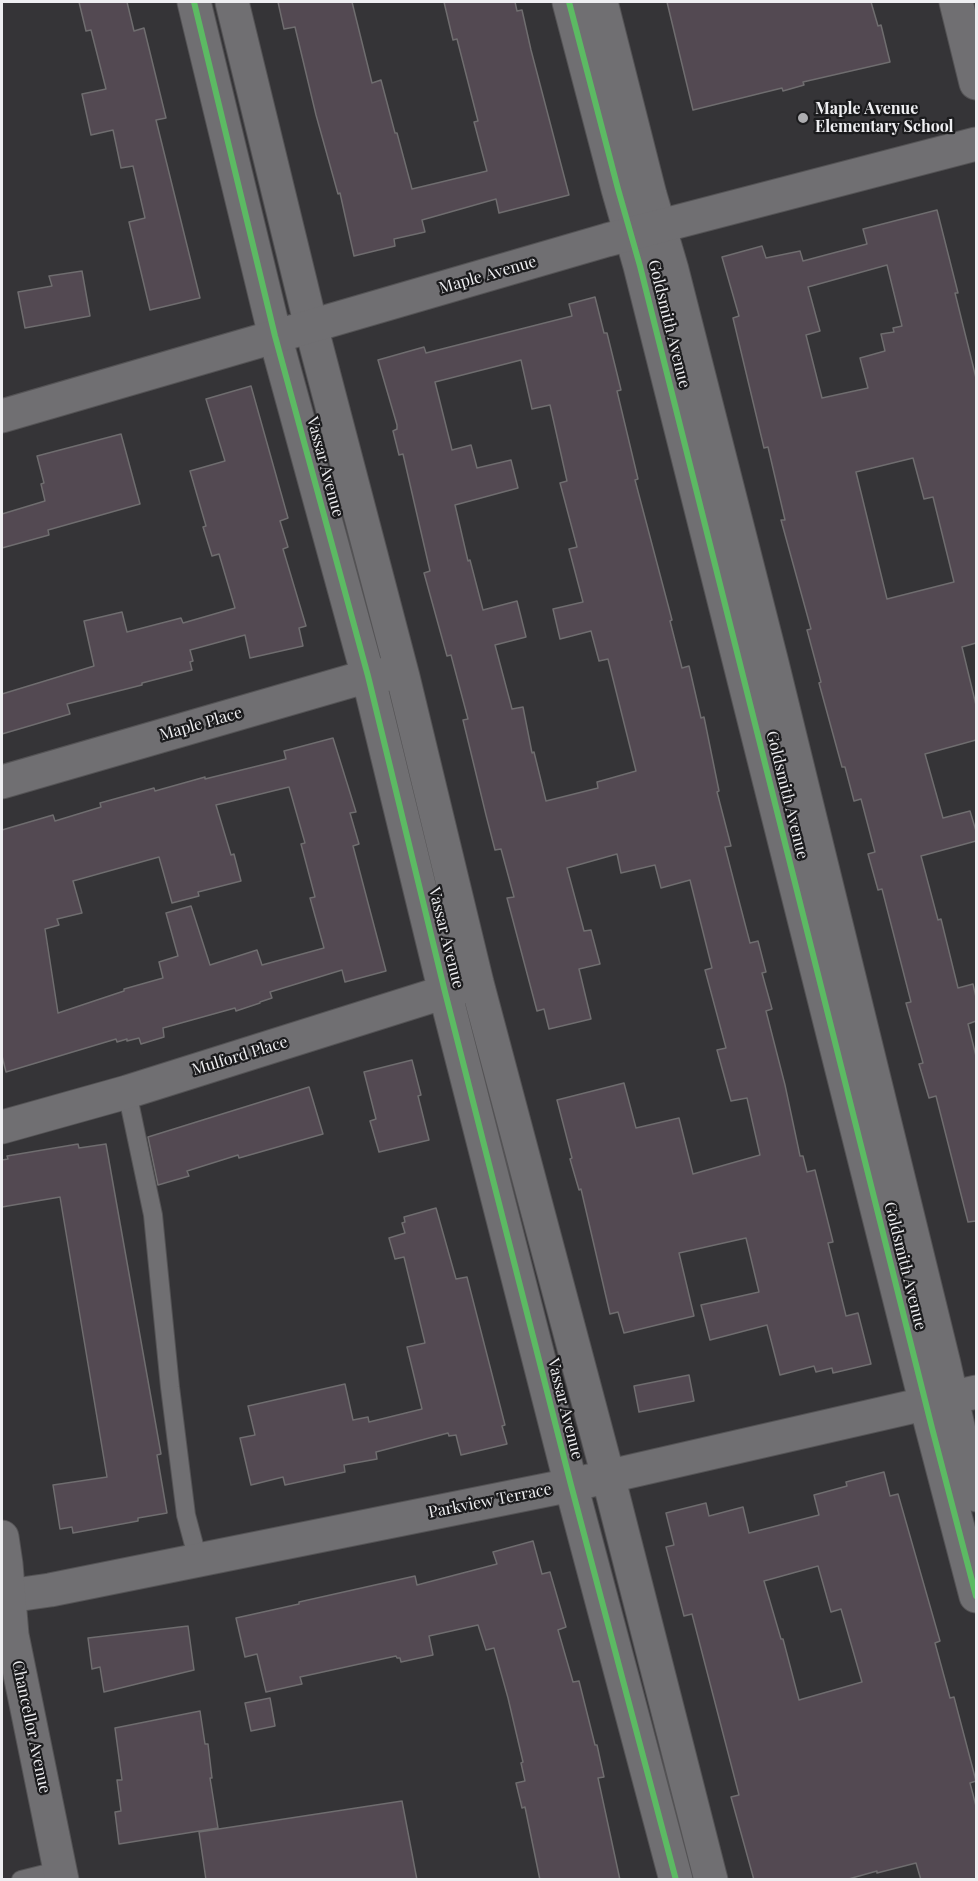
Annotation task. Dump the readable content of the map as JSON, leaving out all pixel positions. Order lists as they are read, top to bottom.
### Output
{
  "streets": {
    "street": [
      "Maple Avenue",
      "Goldsmith Avenue",
      "Vassar Avenue",
      "Maple Place",
      "Mulford Place",
      "Parkview Terrace",
      "Chancellor Avenue"
    ]
  },
  "crossings": [
    ["Maple Avenue", "Goldsmith Avenue"],
    ["Maple Avenue", "Vassar Avenue"],
    ["Goldsmith Avenue", "Parkview Terrace"],
    ["Vassar Avenue", "Maple Place"],
    ["Vassar Avenue", "Mulford Place"],
    ["Vassar Avenue", "Parkview Terrace"],
    ["Parkview Terrace", "Chancellor Avenue"]
  ],
  "places": ["Maple Avenue Elementary School"]
}
